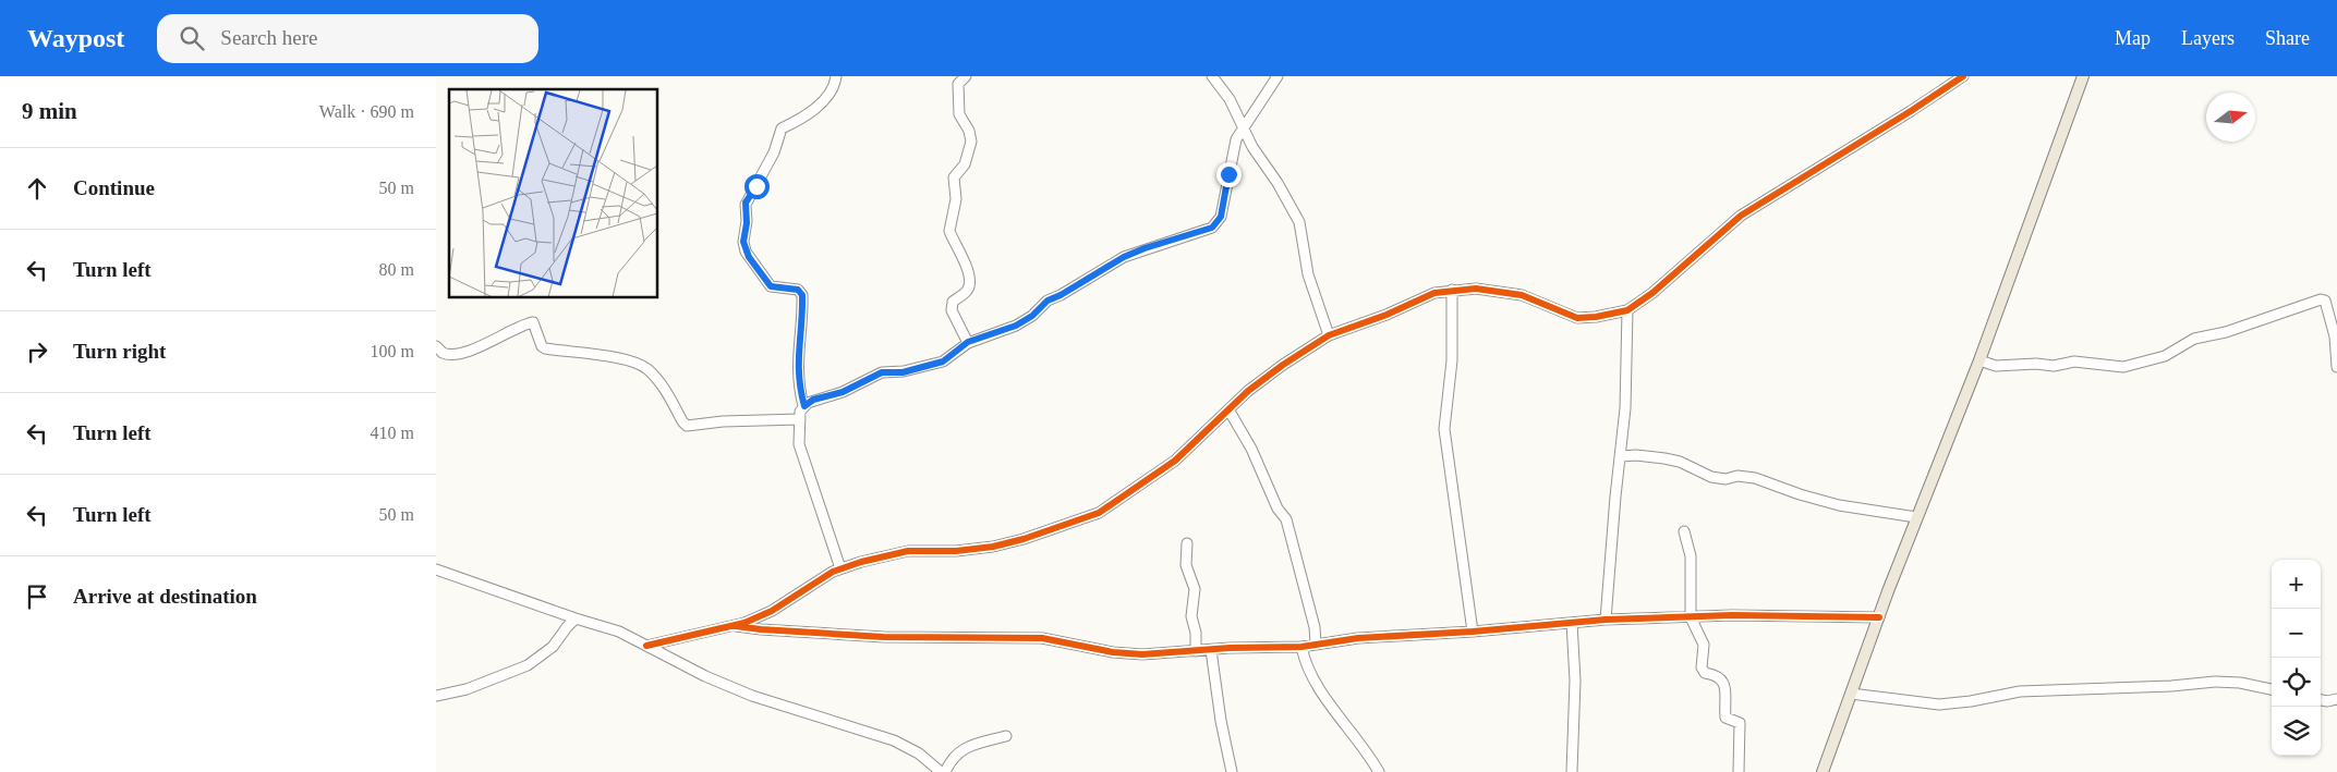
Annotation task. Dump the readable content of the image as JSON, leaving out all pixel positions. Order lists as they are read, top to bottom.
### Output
{
  "north": "right",
  "page": {
    "header": "Waypost",
    "search": "Search here",
    "nav": ["Map", "Layers", "Share"],
    "heading": ["9 min", "Walk · 690 m"],
    "list": [
      ["Continue", "50 m"],
      ["Turn left", "80 m"],
      ["Turn right", "100 m"],
      ["Turn left", "410 m"],
      ["Turn left", "50 m"],
      "Arrive at destination"
    ],
    "map_buttons": ["+", "−"]
  }
}
